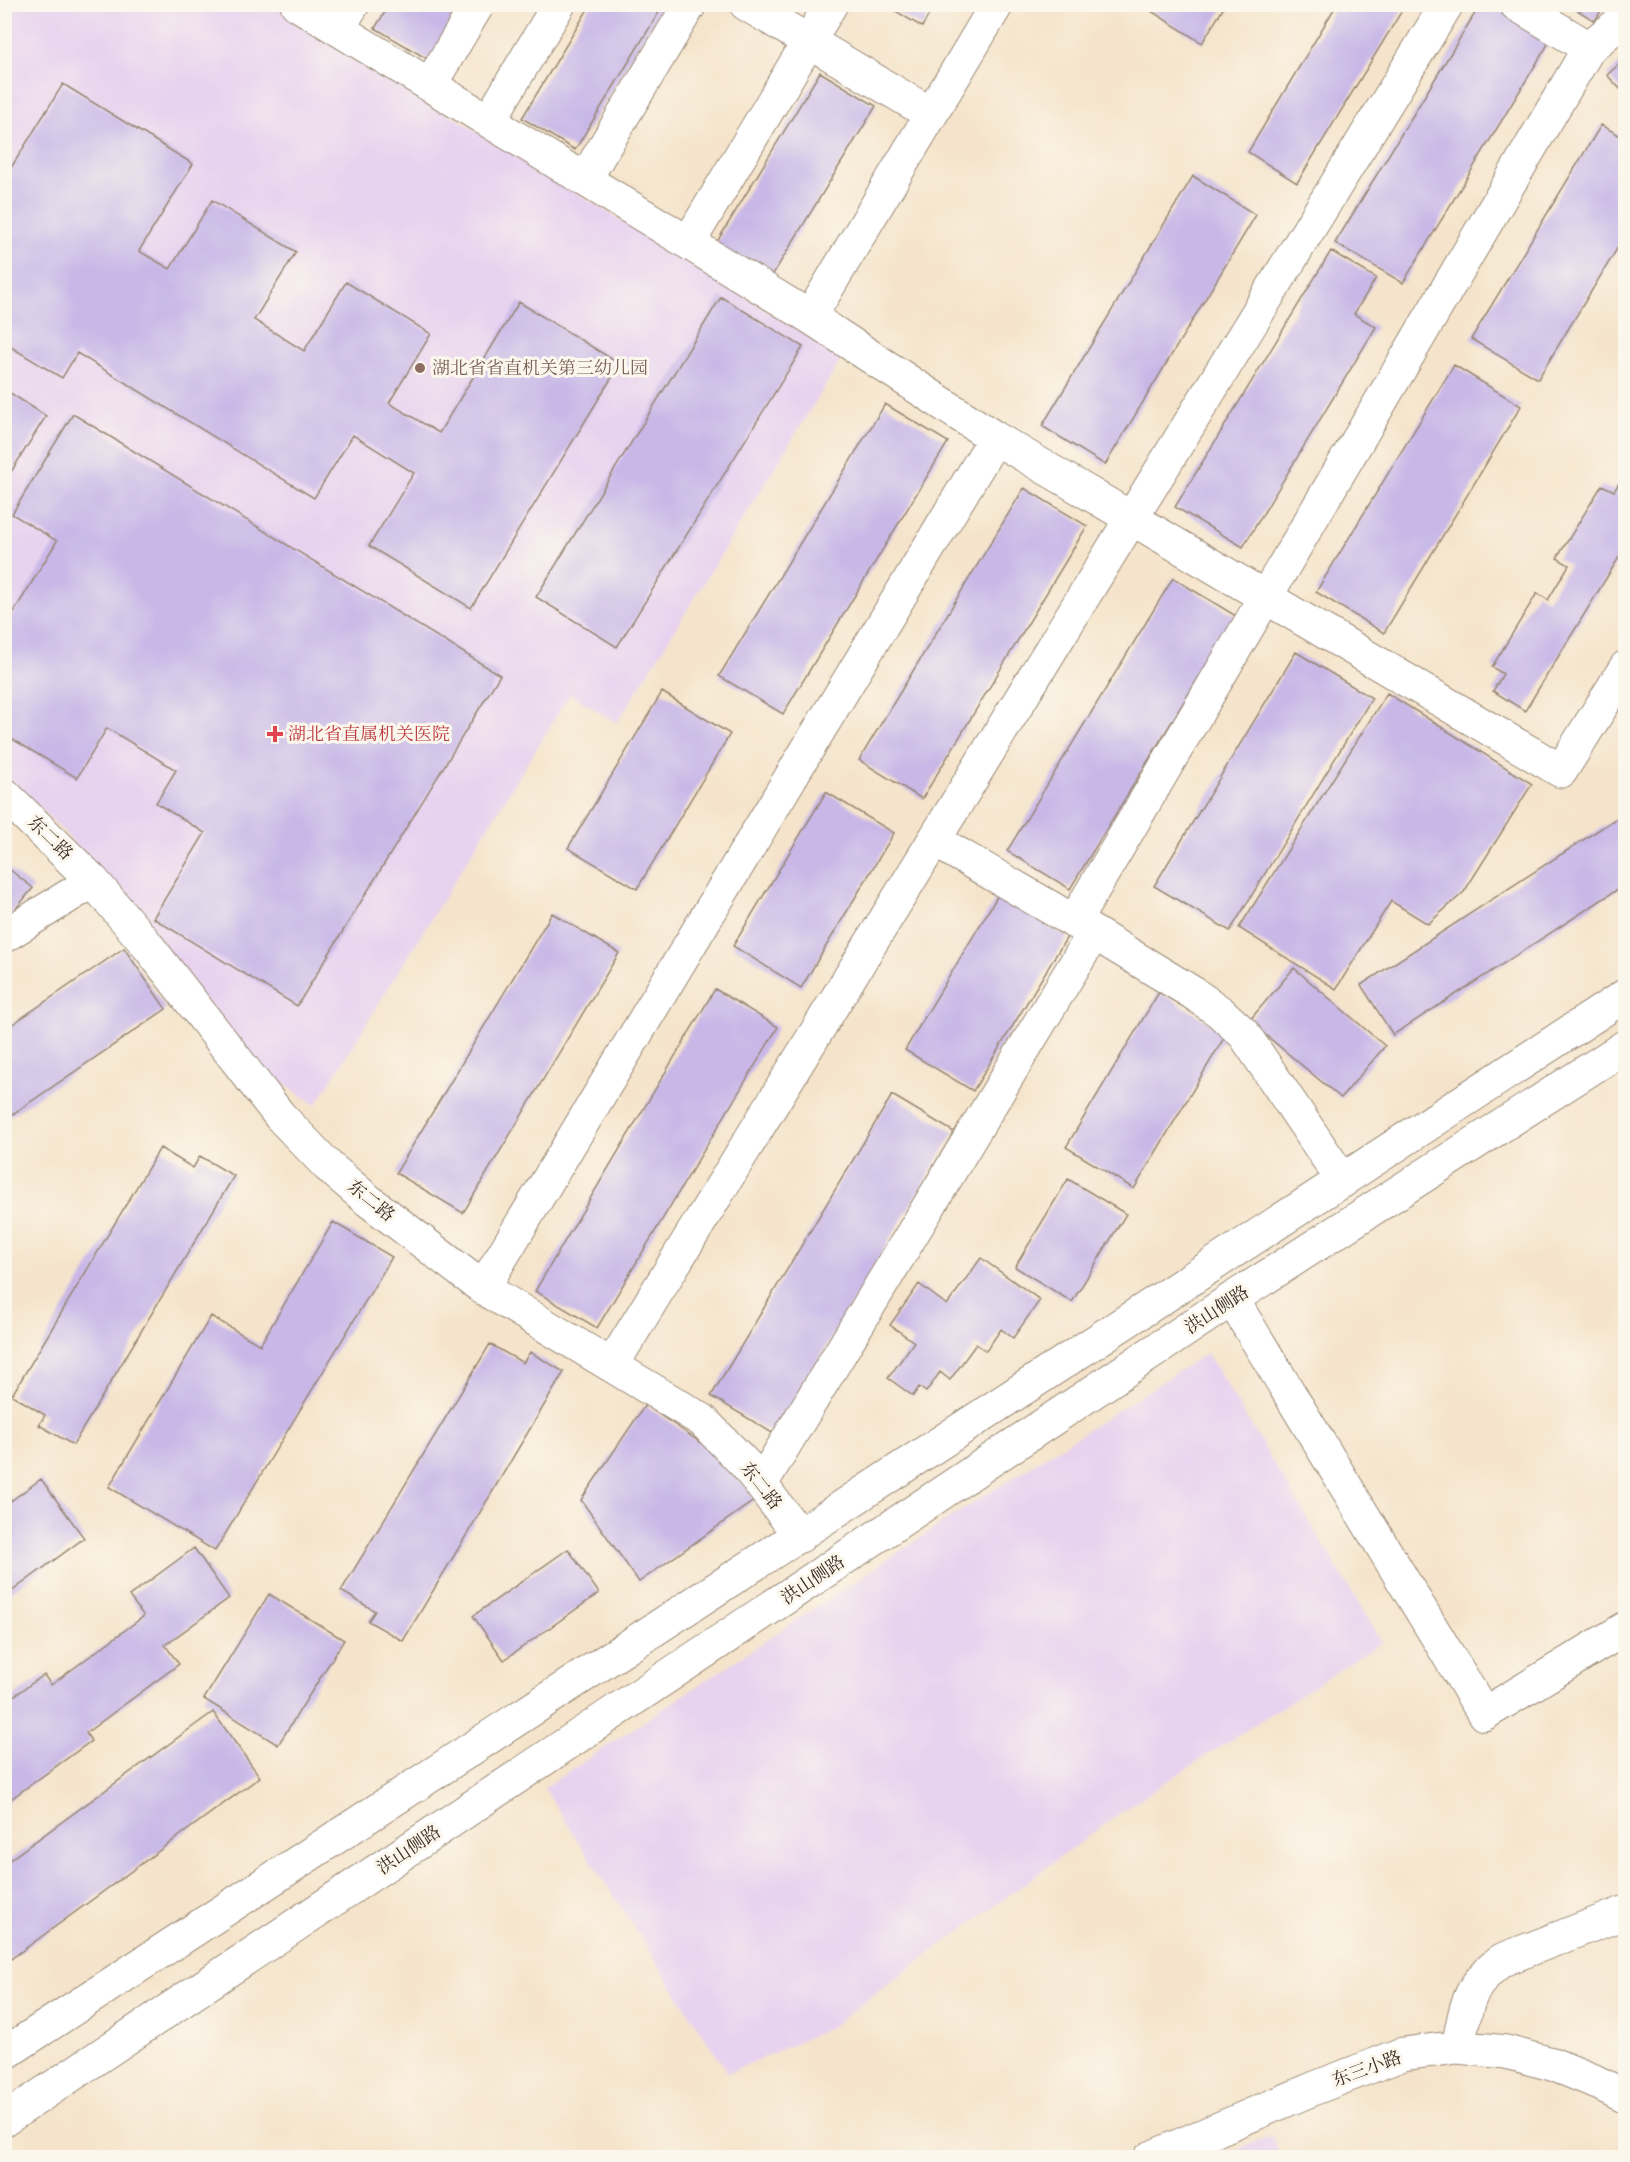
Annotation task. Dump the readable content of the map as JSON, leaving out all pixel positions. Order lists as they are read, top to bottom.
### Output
{
  "streets": {
    "main road": ["东二路", "洪山侧路", "东三小路"]
  },
  "places": {
    "other": ["湖北省省直机关第三幼儿园"],
    "health": ["湖北省直属机关医院"]
  }
}
